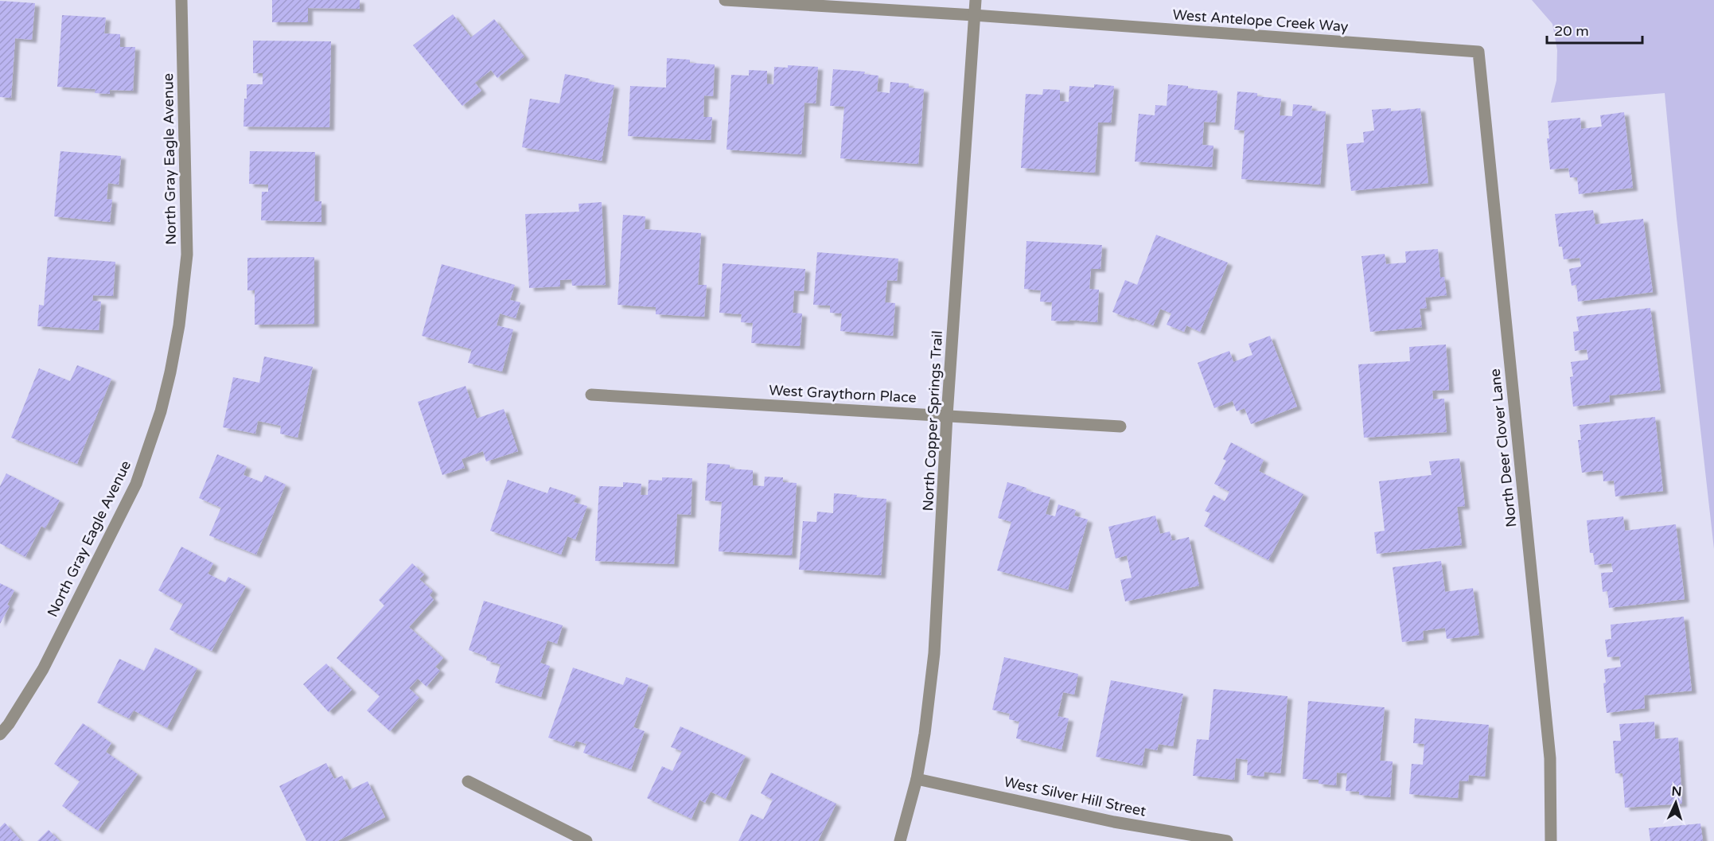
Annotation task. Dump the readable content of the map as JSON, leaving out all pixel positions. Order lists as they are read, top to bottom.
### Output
{
  "streets": {
    "street": [
      "West Antelope Creek Way",
      "North Gray Eagle Avenue",
      "West Graythorn Place",
      "North Copper Springs Trail",
      "North Deer Clover Lane",
      "West Silver Hill Street"
    ]
  },
  "crossings": [
    ["West Antelope Creek Way", "North Copper Springs Trail"],
    ["West Antelope Creek Way", "North Deer Clover Lane"],
    ["West Graythorn Place", "North Copper Springs Trail"],
    ["North Copper Springs Trail", "West Silver Hill Street"]
  ],
  "scale_bar": "20 m",
  "north": "top"
}
